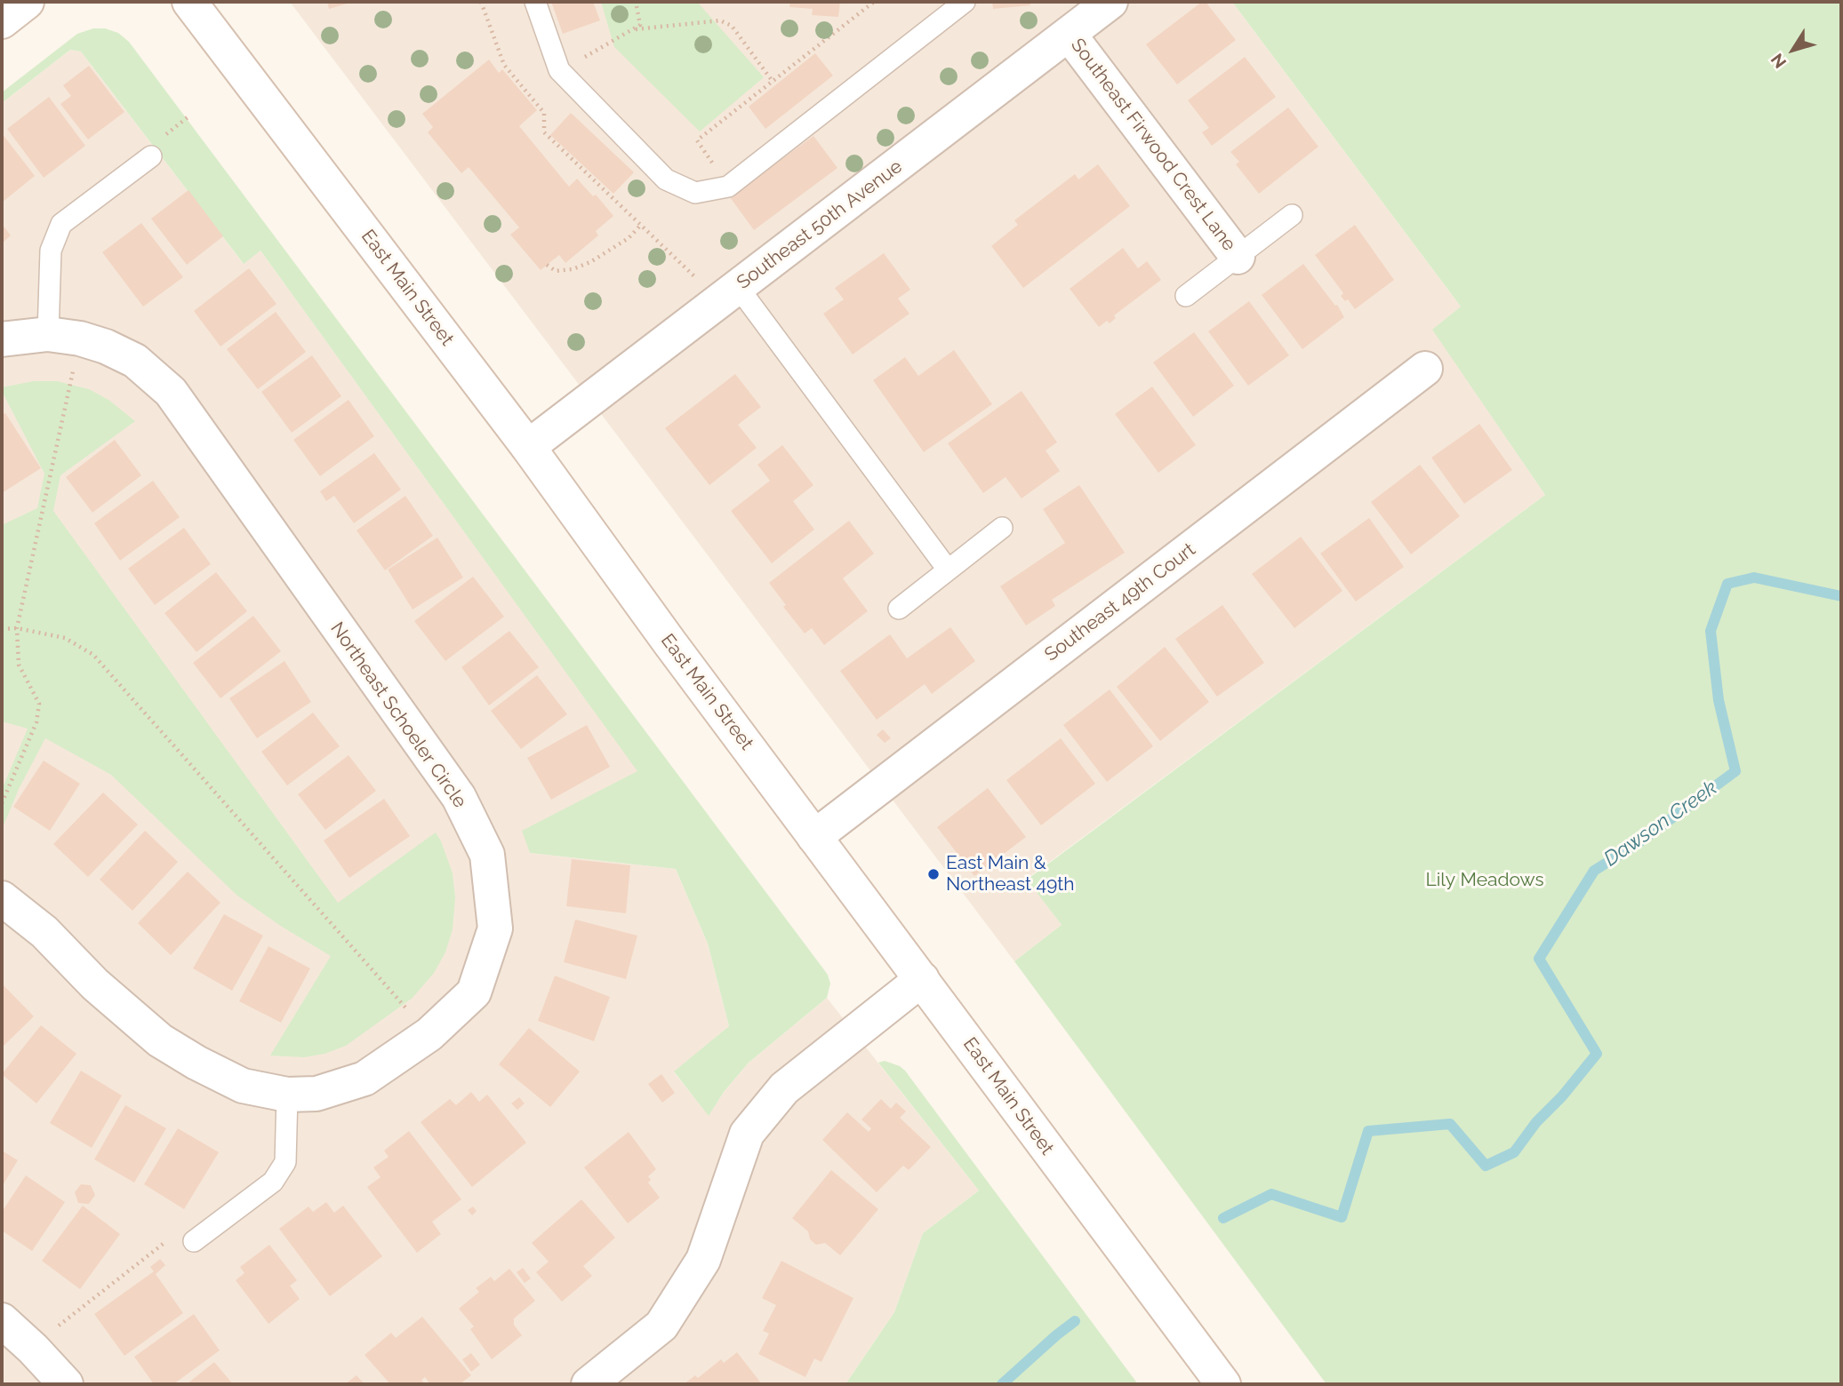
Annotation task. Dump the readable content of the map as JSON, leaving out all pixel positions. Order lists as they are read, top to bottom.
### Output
{
  "streets": {
    "street": [
      "Southeast Firwood Crest Lane",
      "Southeast 50th Avenue",
      "East Main Street",
      "Southeast 49th Court",
      "Northeast Schoeler Circle"
    ]
  },
  "crossings": [
    ["Southeast Firwood Crest Lane", "Southeast 50th Avenue"],
    ["Southeast 50th Avenue", "East Main Street"],
    ["East Main Street", "Southeast 49th Court"]
  ],
  "water": ["Dawson Creek"],
  "parks": ["Lily Meadows"],
  "places": ["East Main & Northeast 49th"],
  "north": "bottom left"
}
